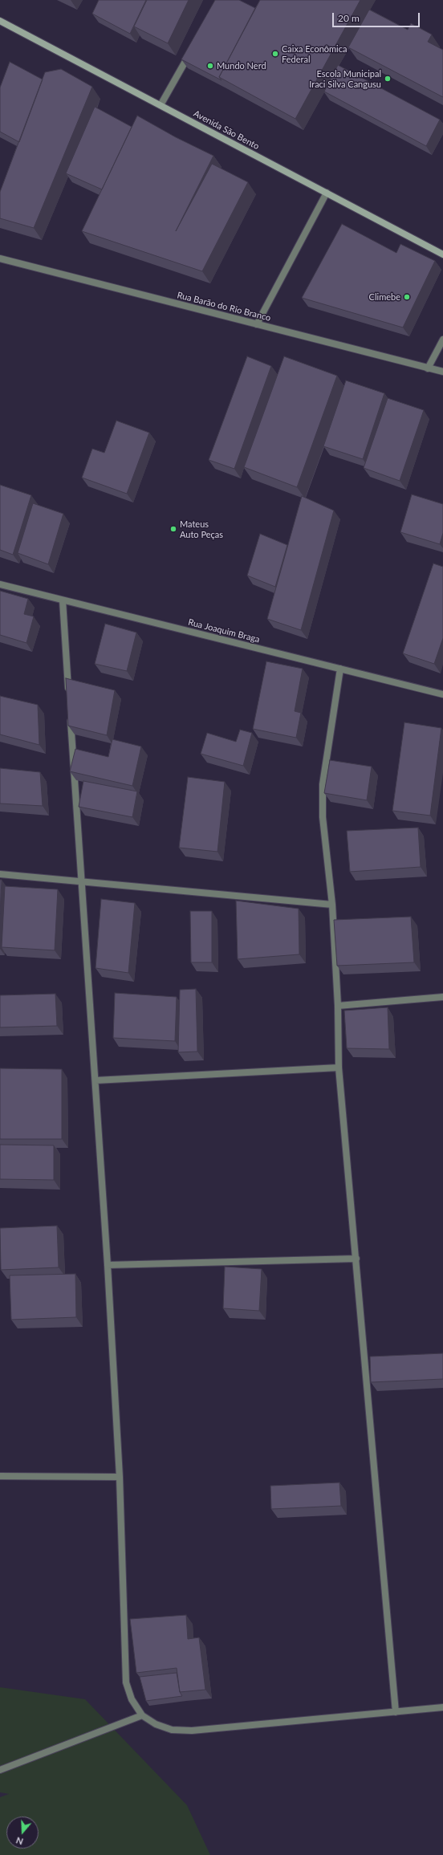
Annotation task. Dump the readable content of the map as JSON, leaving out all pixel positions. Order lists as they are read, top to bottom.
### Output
{
  "streets": {
    "main road": ["Avenida São Bento"],
    "street": ["Rua Barão do Rio Branco", "Rua Joaquim Braga"]
  },
  "places": [
    "Caixa Econômica Federal",
    "Mundo Nerd",
    "Escola Municipal Iraci Silva Cangusu",
    "Climebe",
    "Mateus Auto Peças"
  ],
  "scale_bar": "20 m",
  "north": "bottom"
}
